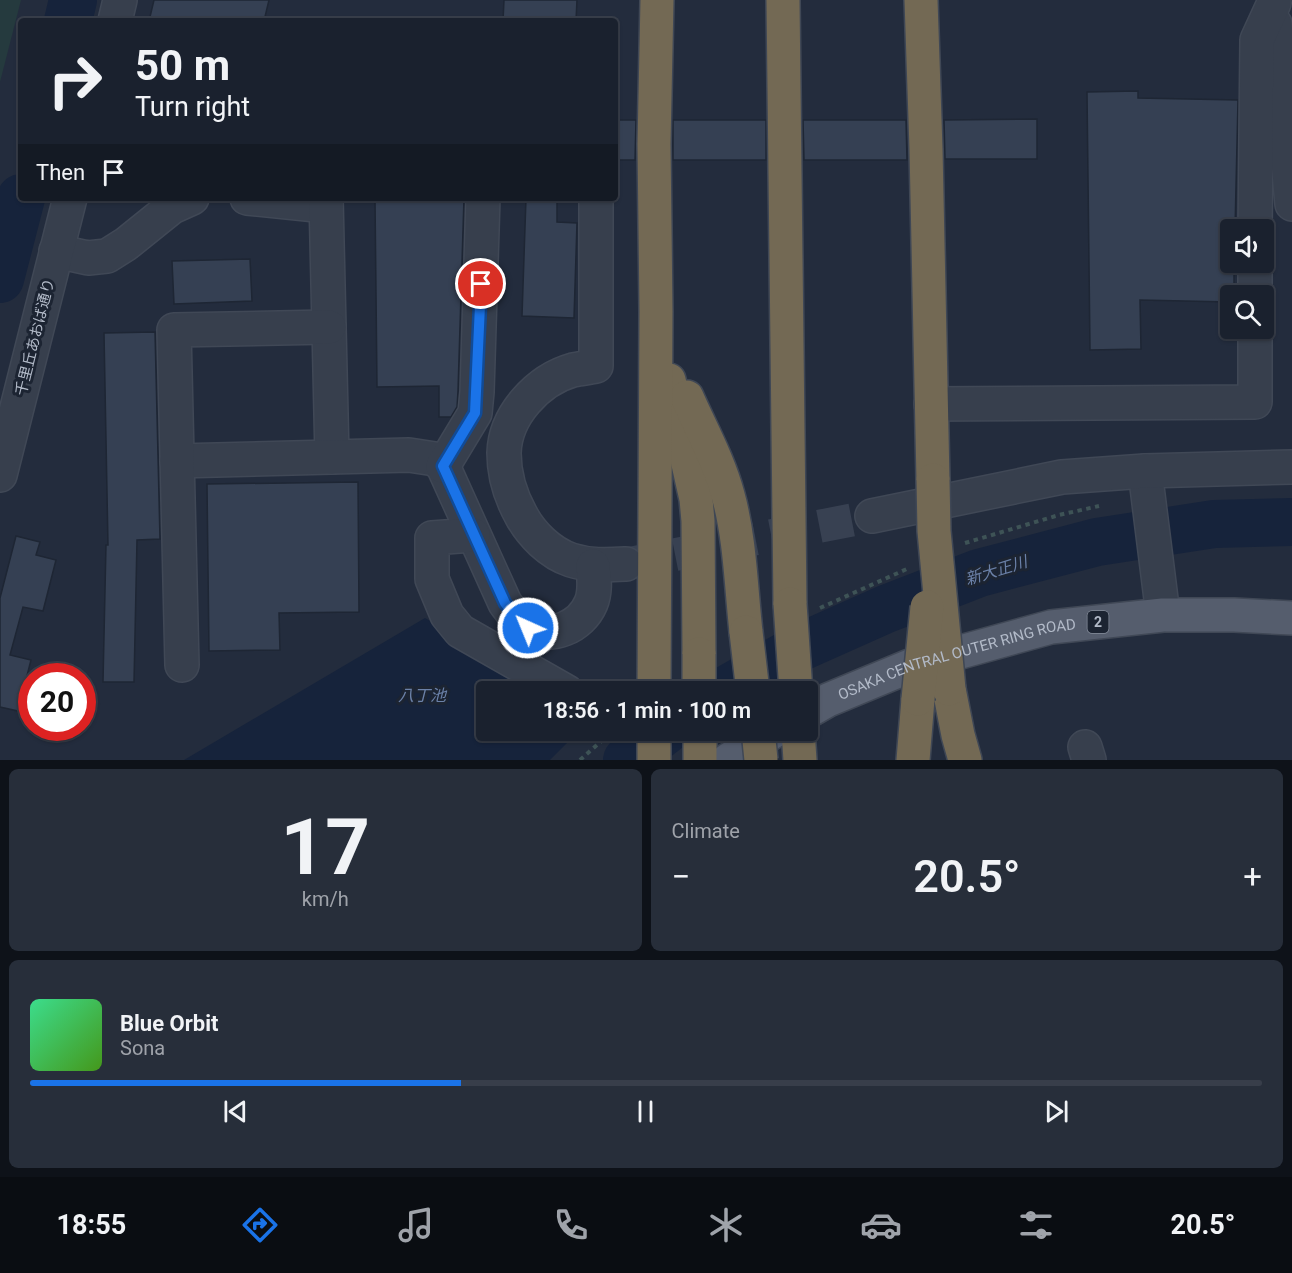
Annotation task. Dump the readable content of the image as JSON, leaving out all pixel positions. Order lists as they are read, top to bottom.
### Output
{
  "streets": {
    "main road": ["2", "OSAKA CENTRAL OUTER RING ROAD"],
    "street": ["千里丘あおば通り"]
  },
  "water": ["新大正川", "八丁池"],
  "page": {
    "turn": ["50 m", "Turn right"],
    "then": "Then",
    "limit": "20",
    "trip": "18:56 · 1 min · 100 m",
    "tile": [
      ["17", "km/h"],
      "Climate"
    ],
    "heat": ["−", "20.5°", "+"],
    "song": ["Blue Orbit", "Sona"],
    "tabs": ["18:55", "20.5°"]
  }
}
